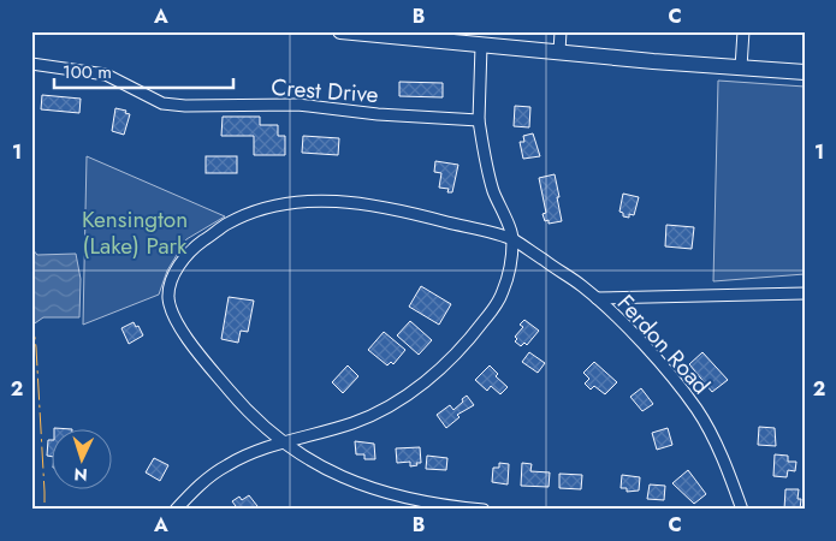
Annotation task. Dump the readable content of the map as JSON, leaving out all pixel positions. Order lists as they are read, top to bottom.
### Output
{
  "streets": {
    "street": ["Crest Drive", "Ferdon Road"]
  },
  "parks": ["Kensington (Lake) Park"],
  "scale_bar": "100 m",
  "north": "bottom",
  "grid": {
    "columns": ["A", "B", "C"],
    "rows": ["1", "2"]
  }
}
